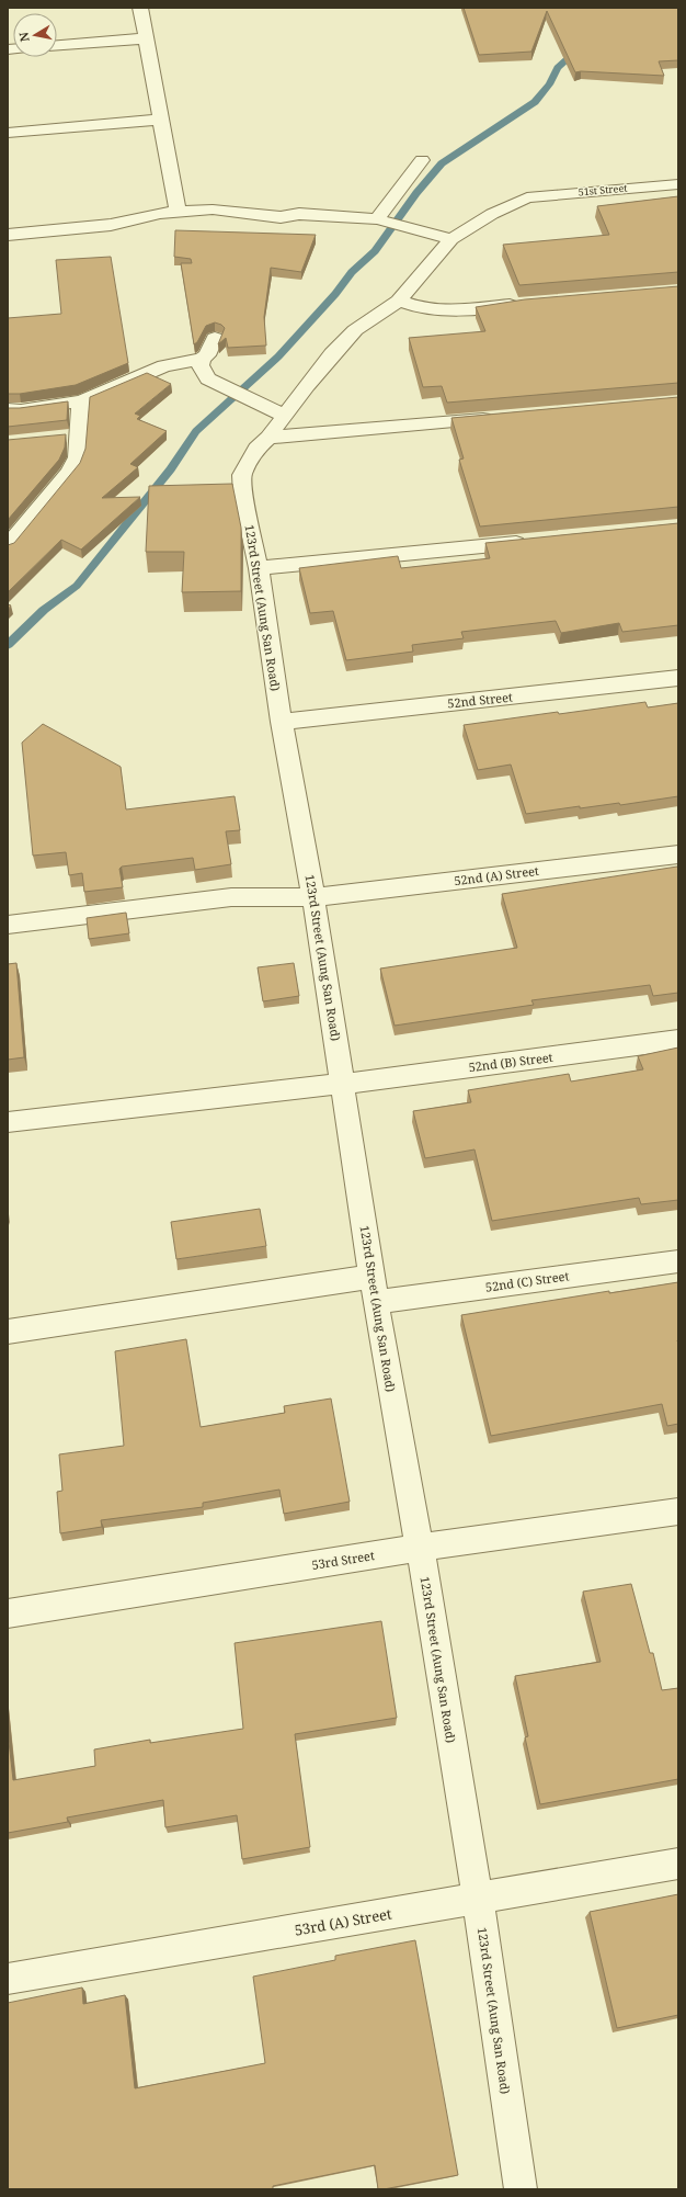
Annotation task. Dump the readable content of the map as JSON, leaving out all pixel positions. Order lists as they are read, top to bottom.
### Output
{
  "streets": {
    "street": [
      "51st Street",
      "123rd Street (Aung San Road)",
      "52nd Street",
      "52nd (A) Street",
      "52nd (B) Street",
      "52nd (C) Street",
      "53rd Street",
      "53rd (A) Street"
    ]
  },
  "crossings": [
    ["51st Street", "123rd Street (Aung San Road)"],
    ["123rd Street (Aung San Road)", "52nd Street"],
    ["123rd Street (Aung San Road)", "52nd (A) Street"],
    ["123rd Street (Aung San Road)", "52nd (B) Street"],
    ["123rd Street (Aung San Road)", "52nd (C) Street"],
    ["123rd Street (Aung San Road)", "53rd Street"],
    ["123rd Street (Aung San Road)", "53rd (A) Street"]
  ],
  "north": "left"
}
